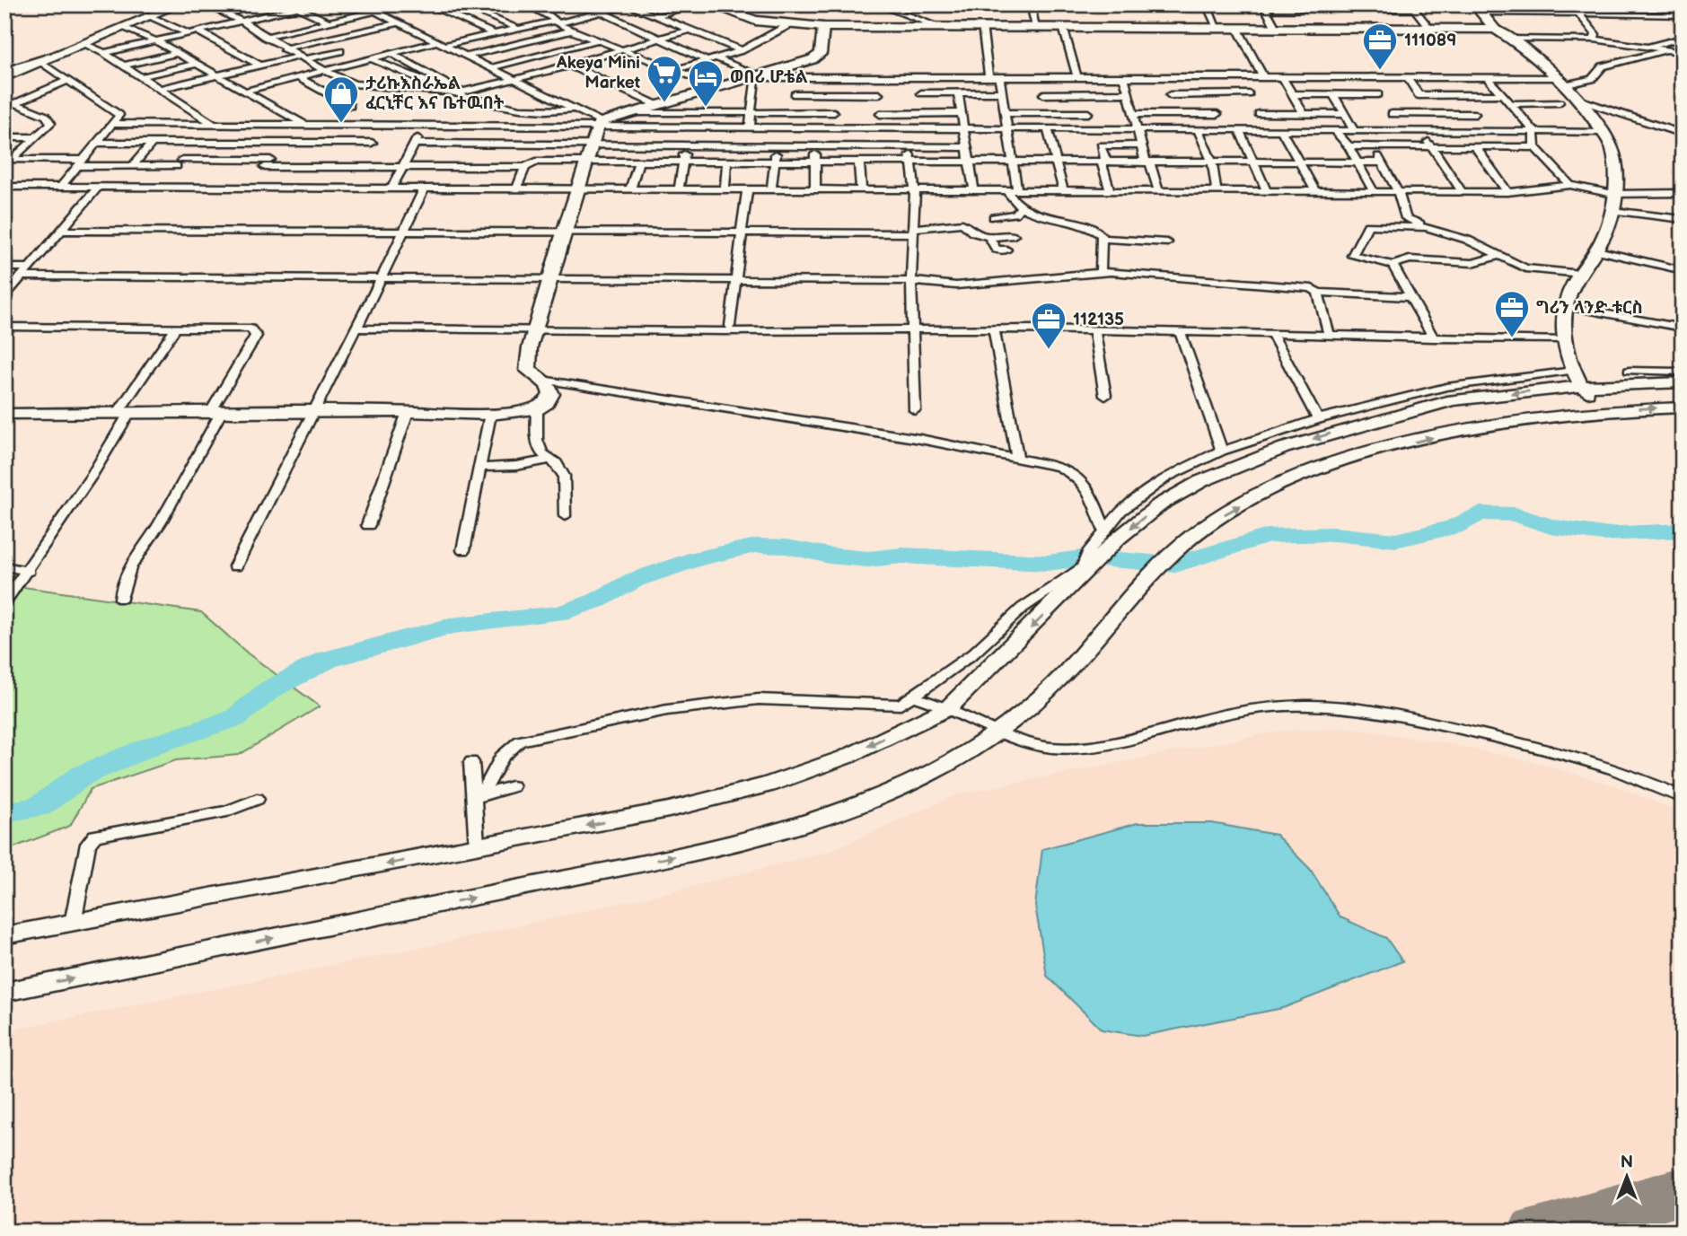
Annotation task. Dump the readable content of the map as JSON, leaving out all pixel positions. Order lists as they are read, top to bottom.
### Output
{
  "places": {
    "office": ["111089", "ግሪን ላንድ ቱርስ", "112135"],
    "supermarket": ["Akeya Mini Market"],
    "hotel": ["ወበሪ ሆቴል"],
    "shop": ["ታሪኩእስራኤል ፈርኒቸር እና ቤተዉበት"]
  },
  "north": "top"
}
